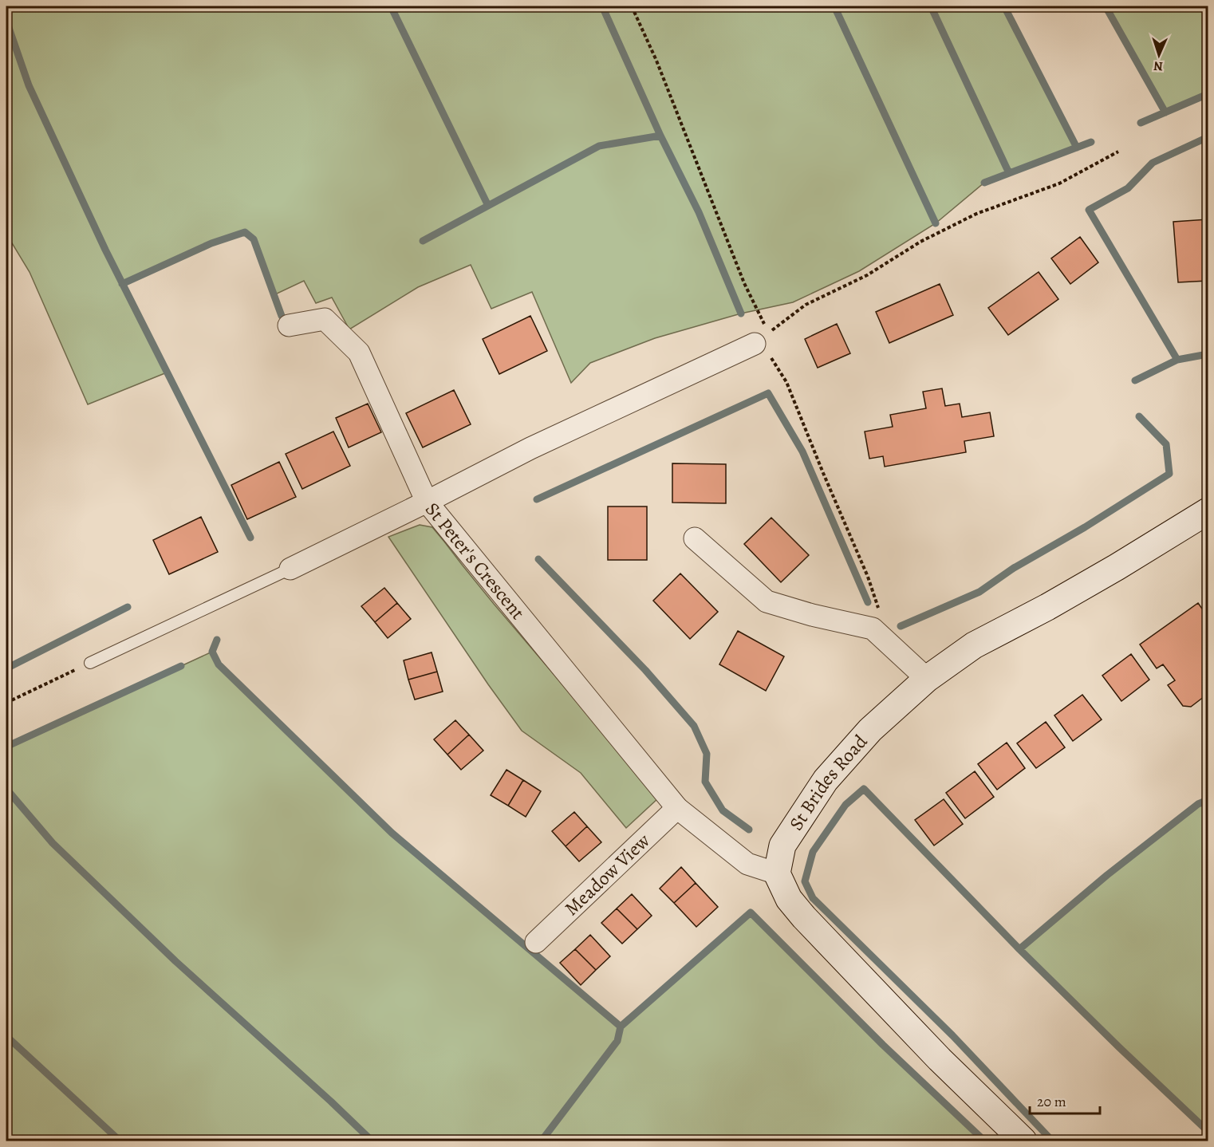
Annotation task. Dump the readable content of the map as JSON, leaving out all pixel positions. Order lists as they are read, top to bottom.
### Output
{
  "streets": {
    "main road": ["St Brides Road"],
    "street": ["St Peter's Crescent", "Meadow View"]
  },
  "crossings": [
    ["St Peter's Crescent", "St Brides Road"],
    ["St Peter's Crescent", "Meadow View"]
  ],
  "scale_bar": "20 m",
  "north": "bottom"
}
